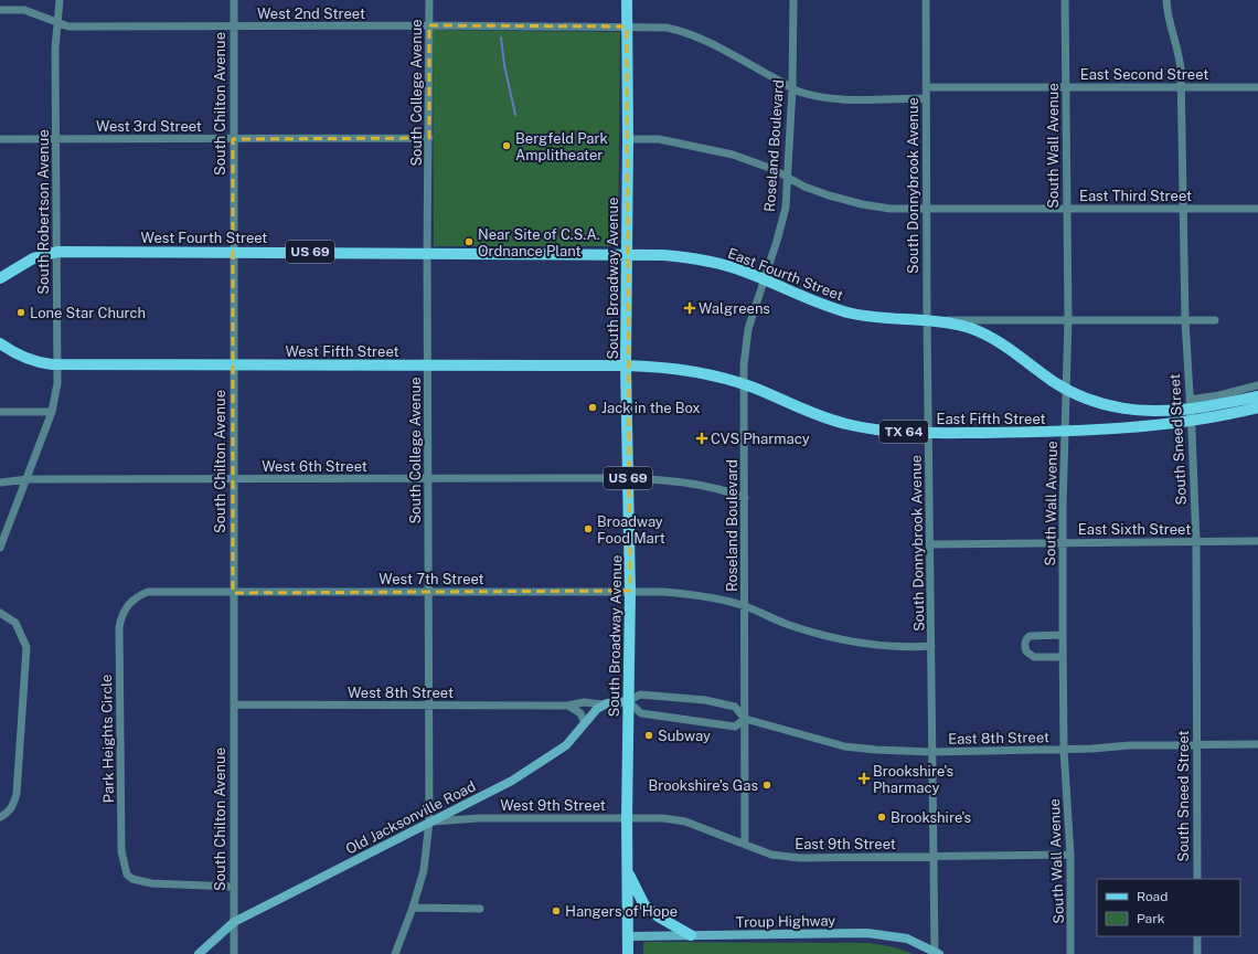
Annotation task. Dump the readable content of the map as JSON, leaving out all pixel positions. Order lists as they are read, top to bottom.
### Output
{
  "streets": {
    "main road": [
      "West Fourth Street",
      "US 69",
      "East Fourth Street",
      "South Broadway Avenue",
      "West Fifth Street",
      "East Fifth Street",
      "TX 64",
      "Old Jacksonville Road",
      "Troup Highway"
    ],
    "street": [
      "West 2nd Street",
      "East Second Street",
      "South College Avenue",
      "South Chilton Avenue",
      "West 3rd Street",
      "Roseland Boulevard",
      "South Wall Avenue",
      "South Donnybrook Avenue",
      "East Third Street",
      "South Robertson Avenue",
      "South Sneed Street",
      "West 6th Street",
      "East Sixth Street",
      "West 7th Street",
      "West 8th Street",
      "East 8th Street",
      "Park Heights Circle",
      "West 9th Street",
      "East 9th Street"
    ]
  },
  "crossings": [
    ["West 2nd Street", "South College Avenue"],
    ["West 2nd Street", "South Chilton Avenue"],
    ["West 2nd Street", "South Robertson Avenue"],
    ["West 2nd Street", "South Broadway Avenue"],
    ["East Second Street", "South Wall Avenue"],
    ["East Second Street", "South Donnybrook Avenue"],
    ["East Second Street", "South Sneed Street"],
    ["South College Avenue", "West 3rd Street"],
    ["South College Avenue", "West Fourth Street"],
    ["South College Avenue", "West Fifth Street"],
    ["South College Avenue", "West 6th Street"],
    ["South College Avenue", "West 7th Street"],
    ["South College Avenue", "West 8th Street"],
    ["South College Avenue", "West 9th Street"],
    ["South College Avenue", "Old Jacksonville Road"],
    ["South Chilton Avenue", "West 3rd Street"],
    ["South Chilton Avenue", "West Fourth Street"],
    ["South Chilton Avenue", "West Fifth Street"],
    ["South Chilton Avenue", "West 6th Street"],
    ["South Chilton Avenue", "West 7th Street"],
    ["South Chilton Avenue", "West 8th Street"],
    ["South Chilton Avenue", "Park Heights Circle"],
    ["South Chilton Avenue", "Old Jacksonville Road"],
    ["West 3rd Street", "South Robertson Avenue"],
    ["Roseland Boulevard", "East Third Street"],
    ["Roseland Boulevard", "East Fourth Street"],
    ["Roseland Boulevard", "East Fifth Street"],
    ["Roseland Boulevard", "West 6th Street"],
    ["Roseland Boulevard", "West 7th Street"],
    ["Roseland Boulevard", "East 8th Street"],
    ["Roseland Boulevard", "East 9th Street"],
    ["South Wall Avenue", "East Third Street"],
    ["South Wall Avenue", "East Fourth Street"],
    ["South Wall Avenue", "East Fifth Street"],
    ["South Wall Avenue", "East Sixth Street"],
    ["South Wall Avenue", "East 8th Street"],
    ["South Wall Avenue", "East 9th Street"],
    ["South Donnybrook Avenue", "East Third Street"],
    ["South Donnybrook Avenue", "East Fourth Street"],
    ["South Donnybrook Avenue", "East Fifth Street"],
    ["South Donnybrook Avenue", "East Sixth Street"],
    ["South Donnybrook Avenue", "West 7th Street"],
    ["South Donnybrook Avenue", "East 8th Street"],
    ["South Donnybrook Avenue", "East 9th Street"],
    ["South Donnybrook Avenue", "Troup Highway"],
    ["East Third Street", "South Broadway Avenue"],
    ["East Third Street", "South Sneed Street"],
    ["South Robertson Avenue", "West Fourth Street"],
    ["South Robertson Avenue", "West Fifth Street"],
    ["South Robertson Avenue", "West 6th Street"],
    ["West Fourth Street", "East Fourth Street"],
    ["West Fourth Street", "South Broadway Avenue"],
    ["East Fourth Street", "South Broadway Avenue"],
    ["East Fourth Street", "East Fifth Street"],
    ["East Fourth Street", "South Sneed Street"],
    ["South Broadway Avenue", "West Fifth Street"],
    ["South Broadway Avenue", "East Fifth Street"],
    ["South Broadway Avenue", "West 6th Street"],
    ["South Broadway Avenue", "West 7th Street"],
    ["South Broadway Avenue", "East 8th Street"],
    ["South Broadway Avenue", "West 9th Street"],
    ["South Broadway Avenue", "East 9th Street"],
    ["South Broadway Avenue", "Troup Highway"],
    ["West Fifth Street", "East Fifth Street"],
    ["East Fifth Street", "South Sneed Street"],
    ["South Sneed Street", "East Sixth Street"],
    ["South Sneed Street", "East 8th Street"],
    ["West 7th Street", "Park Heights Circle"],
    ["West 8th Street", "Old Jacksonville Road"],
    ["West 9th Street", "Old Jacksonville Road"],
    ["West 9th Street", "East 9th Street"]
  ],
  "places": {
    "other": [
      "Bergfeld Park Amplitheater",
      "Near Site of C.S.A. Ordnance Plant",
      "Lone Star Church",
      "Jack in the Box",
      "Broadway Food Mart",
      "Subway",
      "Brookshire's Gas",
      "Brookshire's",
      "Hangers of Hope"
    ],
    "health": ["Walgreens", "CVS Pharmacy", "Brookshire's Pharmacy"]
  },
  "legend": ["Road", "Park"]
}
